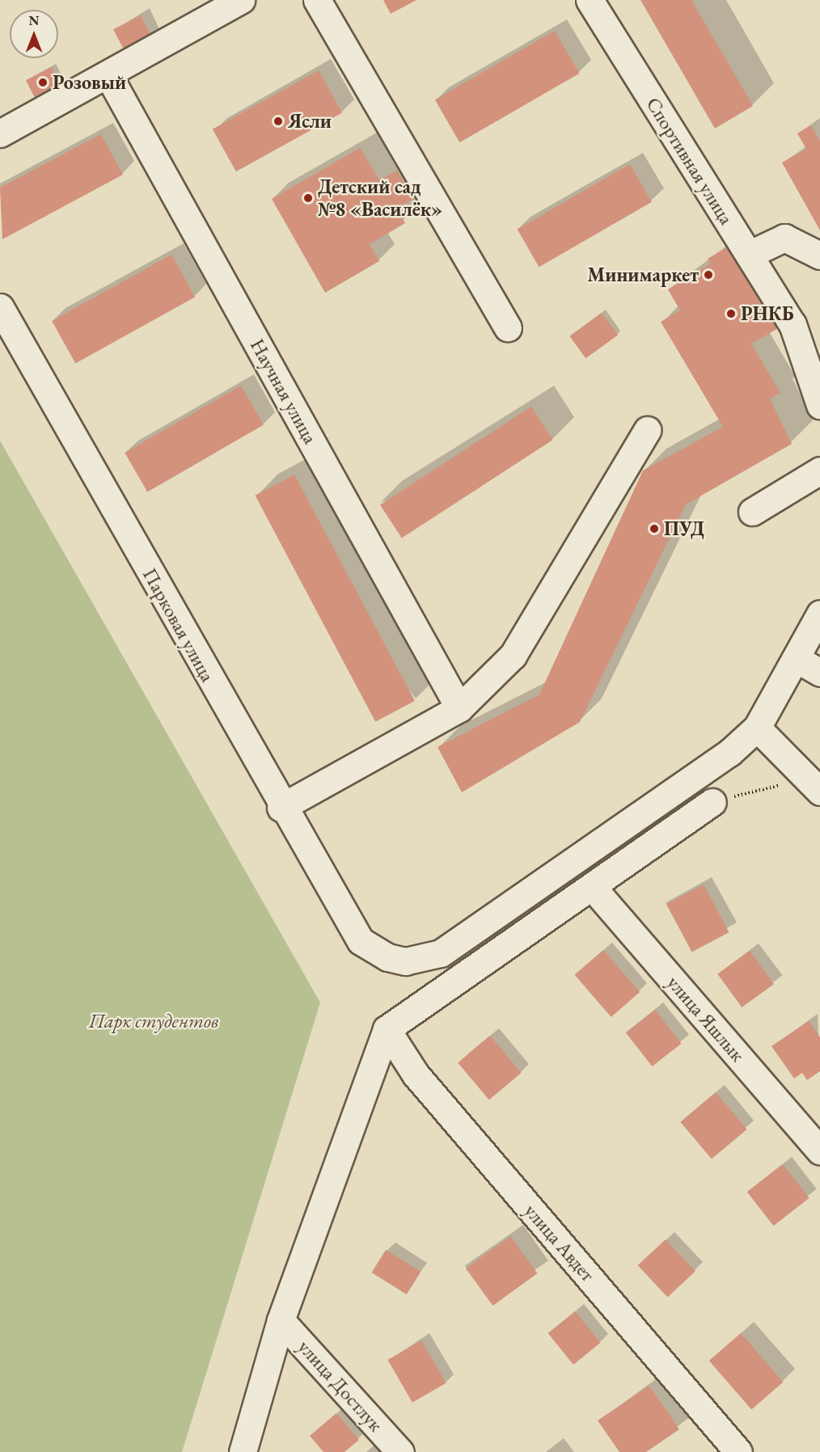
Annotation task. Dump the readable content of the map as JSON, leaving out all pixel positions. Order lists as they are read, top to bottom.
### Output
{
  "streets": {
    "street": [
      "Спортивная улица",
      "Научная улица",
      "Парковая улица",
      "улица Яшлык",
      "улица Авдет",
      "улица Достлук"
    ]
  },
  "parks": ["Парк студентов"],
  "places": [
    "Розовый",
    "Ясли",
    "Детский сад №8 «Василёк»",
    "Минимаркет",
    "РНКБ",
    "ПУД"
  ],
  "north": "top"
}
